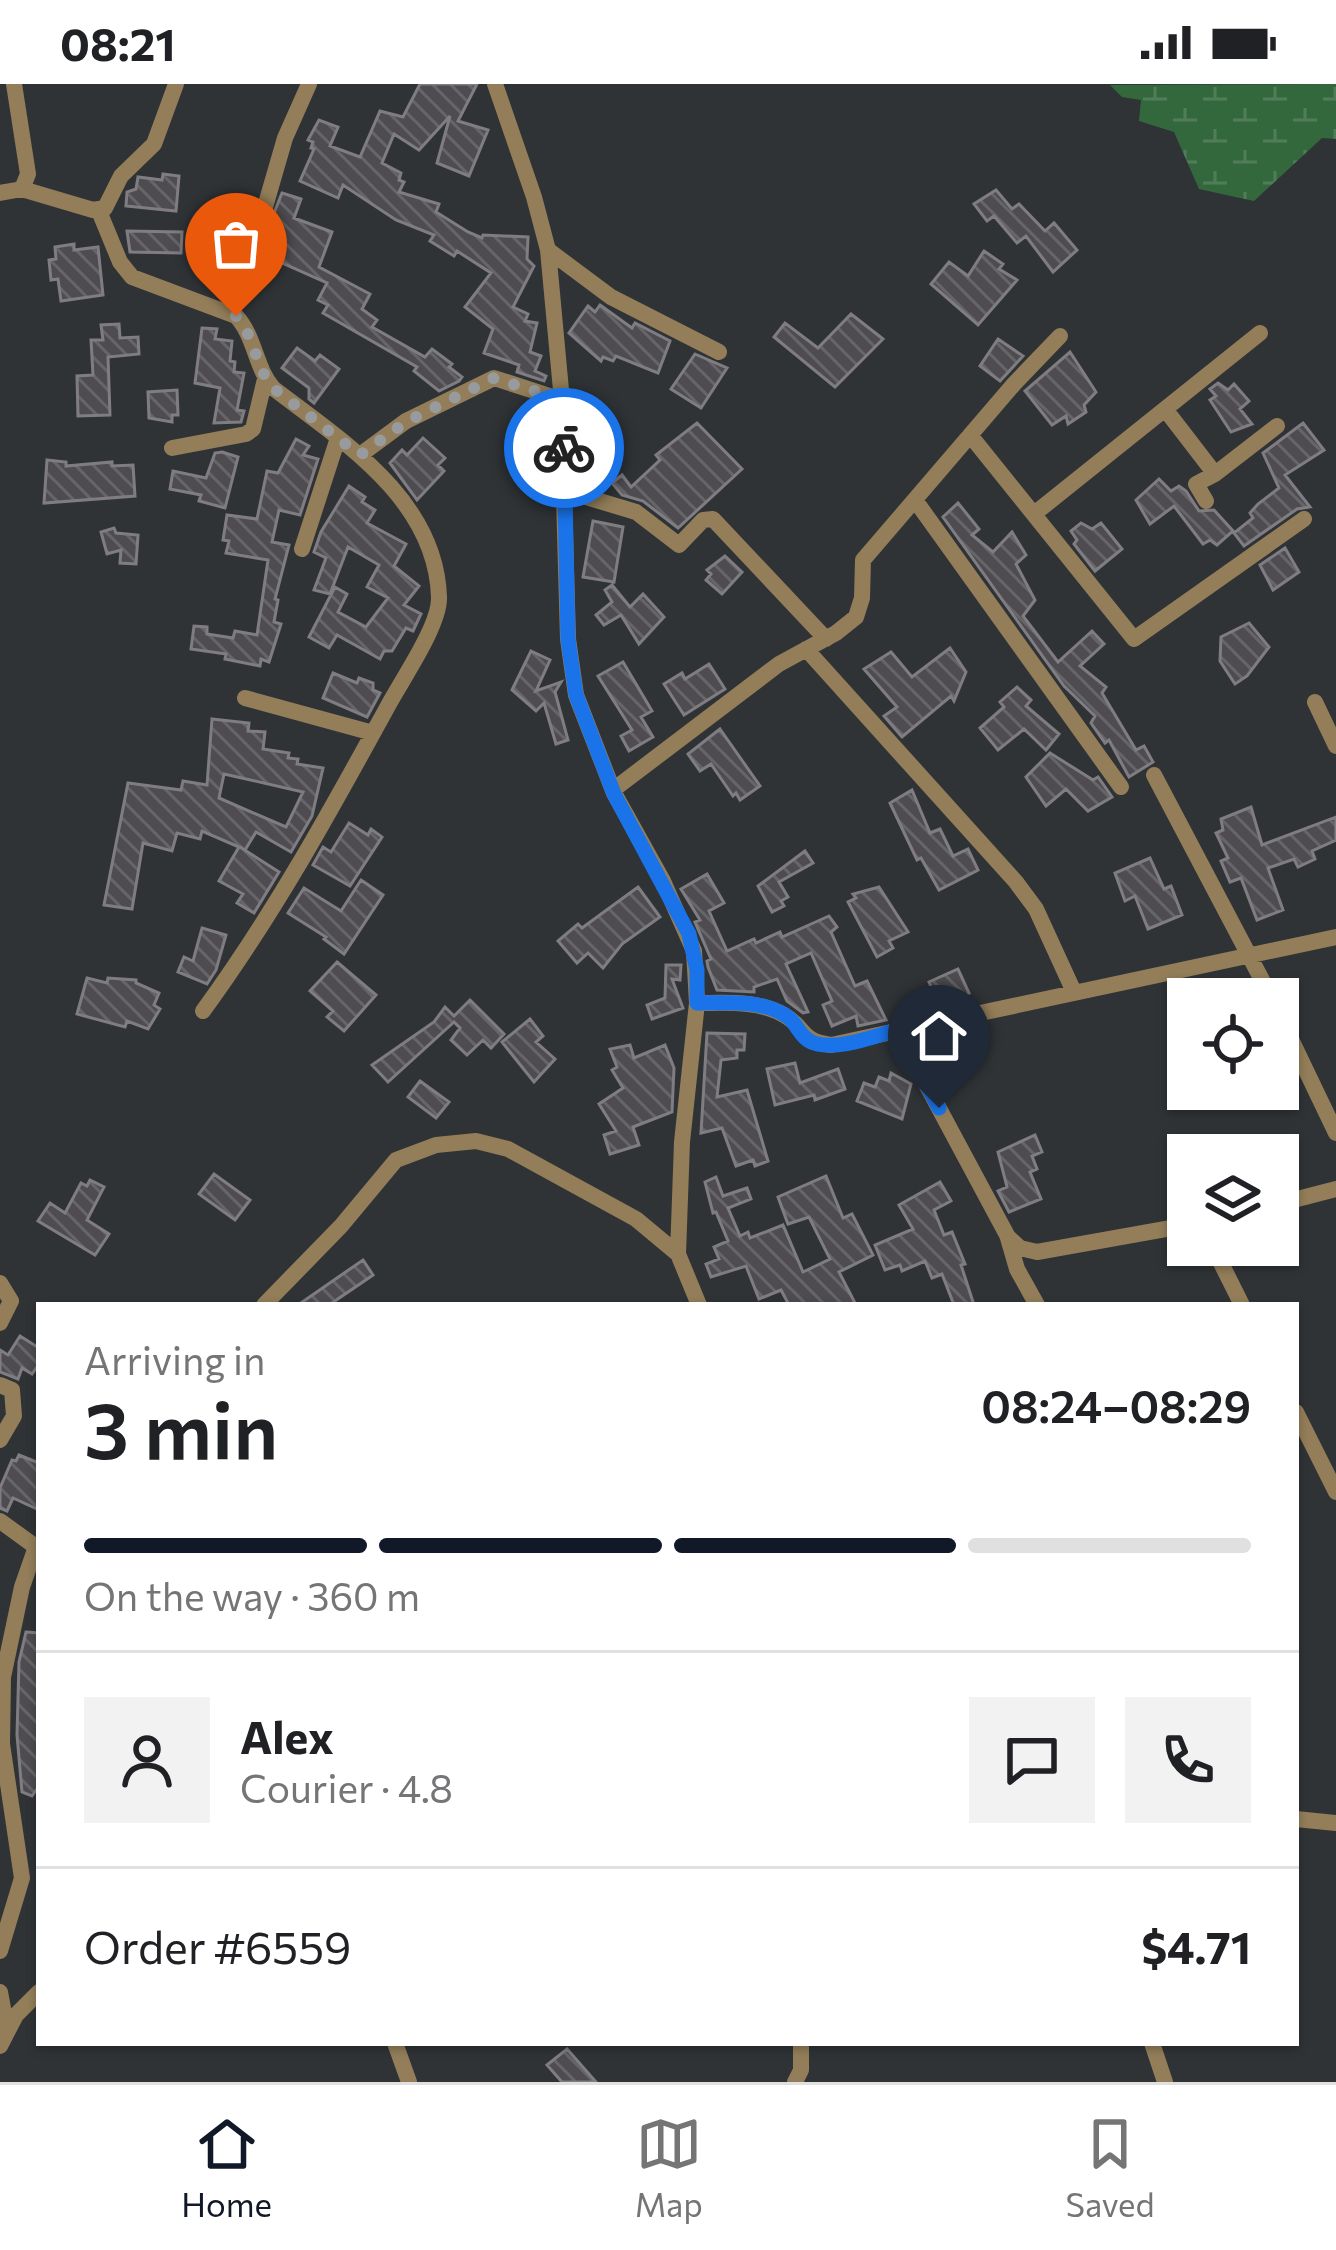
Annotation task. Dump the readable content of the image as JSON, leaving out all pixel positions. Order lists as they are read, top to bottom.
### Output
{
  "page": {
    "status": "08:21",
    "heading": ["3 min", "Arriving in", "08:24–08:29"],
    "panel": [
      "Alex",
      "Courier · 4.8",
      "Order #6559",
      "$4.71"
    ],
    "bar": "On the way · 360 m",
    "tabs": ["Home", "Map", "Saved"]
  }
}
